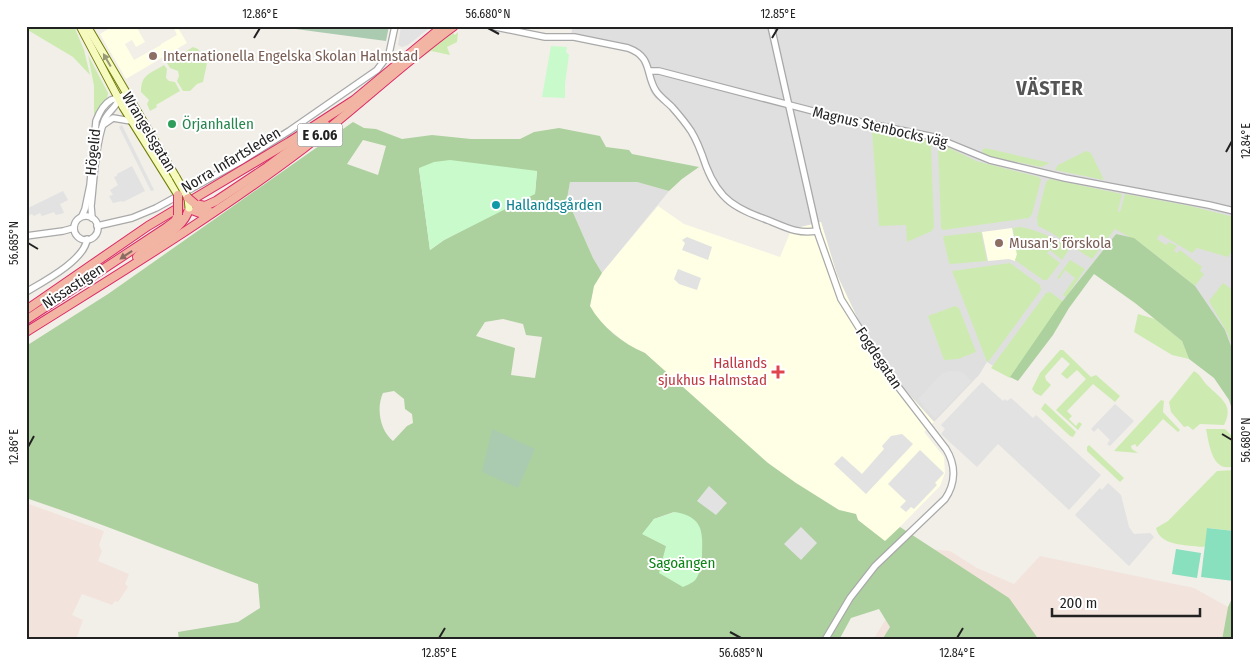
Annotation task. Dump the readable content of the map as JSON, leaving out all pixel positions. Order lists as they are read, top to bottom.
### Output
{
  "streets": {
    "highway": ["E 6.06", "Norra Infartsleden", "Nissastigen"],
    "main road": ["Wrangelsgatan"],
    "street": ["Magnus Stenbocks väg", "Högelid", "Fogdegatan"]
  },
  "crossings": [
    ["Magnus Stenbocks väg", "Fogdegatan"],
    ["Wrangelsgatan", "Högelid"],
    ["Norra Infartsleden", "Nissastigen"]
  ],
  "districts": ["VÄSTER"],
  "parks": ["Sagoängen"],
  "places": {
    "other": [
      "Internationella Engelska Skolan Halmstad",
      "Örjanhallen",
      "Hallandsgården",
      "Musan's förskola"
    ],
    "health": ["Hallands sjukhus Halmstad"]
  },
  "scale_bar": "200 m",
  "coordinates": [
    "12.86°E",
    "56.680°N",
    "12.85°E",
    "12.84°E",
    "56.685°N"
  ]
}
